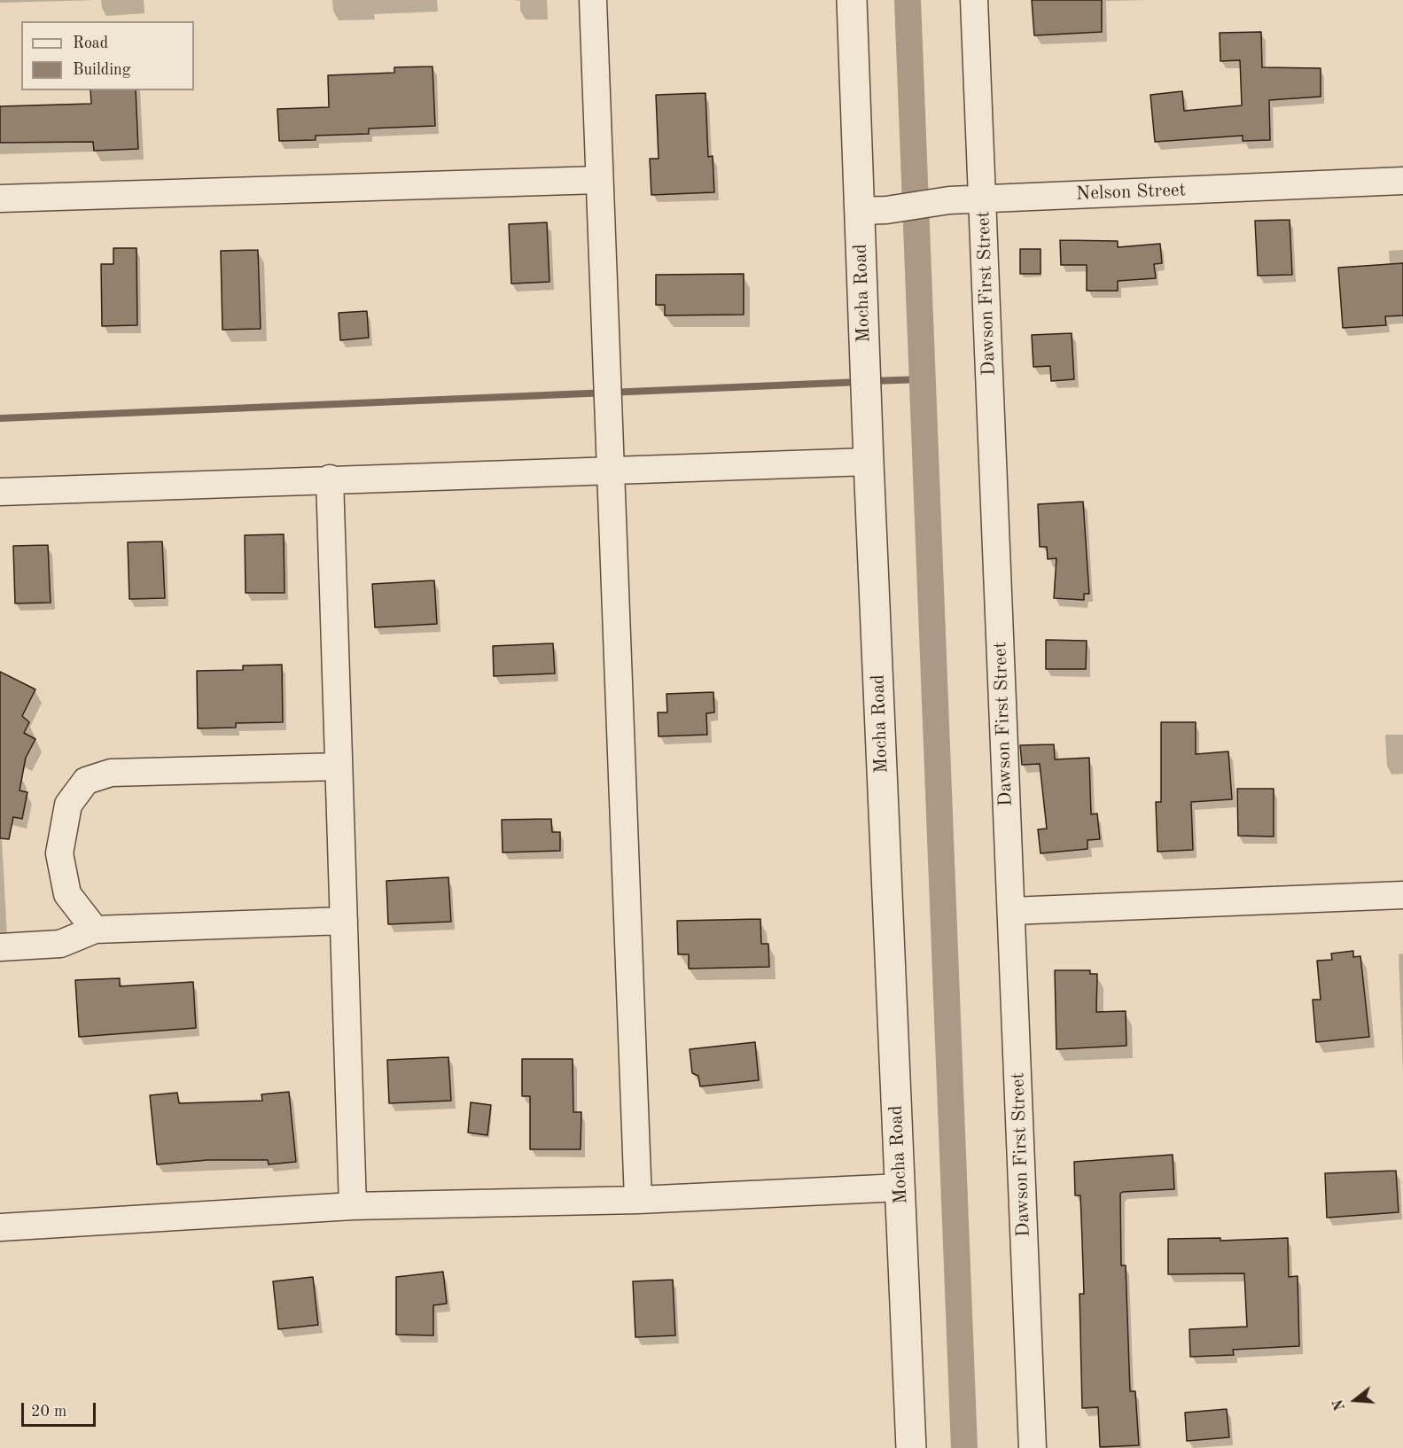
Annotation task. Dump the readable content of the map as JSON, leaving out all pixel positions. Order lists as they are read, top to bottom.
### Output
{
  "streets": {
    "street": ["Nelson Street", "Mocha Road", "Dawson First Street"]
  },
  "crossings": [
    ["Nelson Street", "Mocha Road"],
    ["Nelson Street", "Dawson First Street"]
  ],
  "legend": ["Road", "Building"],
  "scale_bar": "20 m",
  "north": "left"
}
